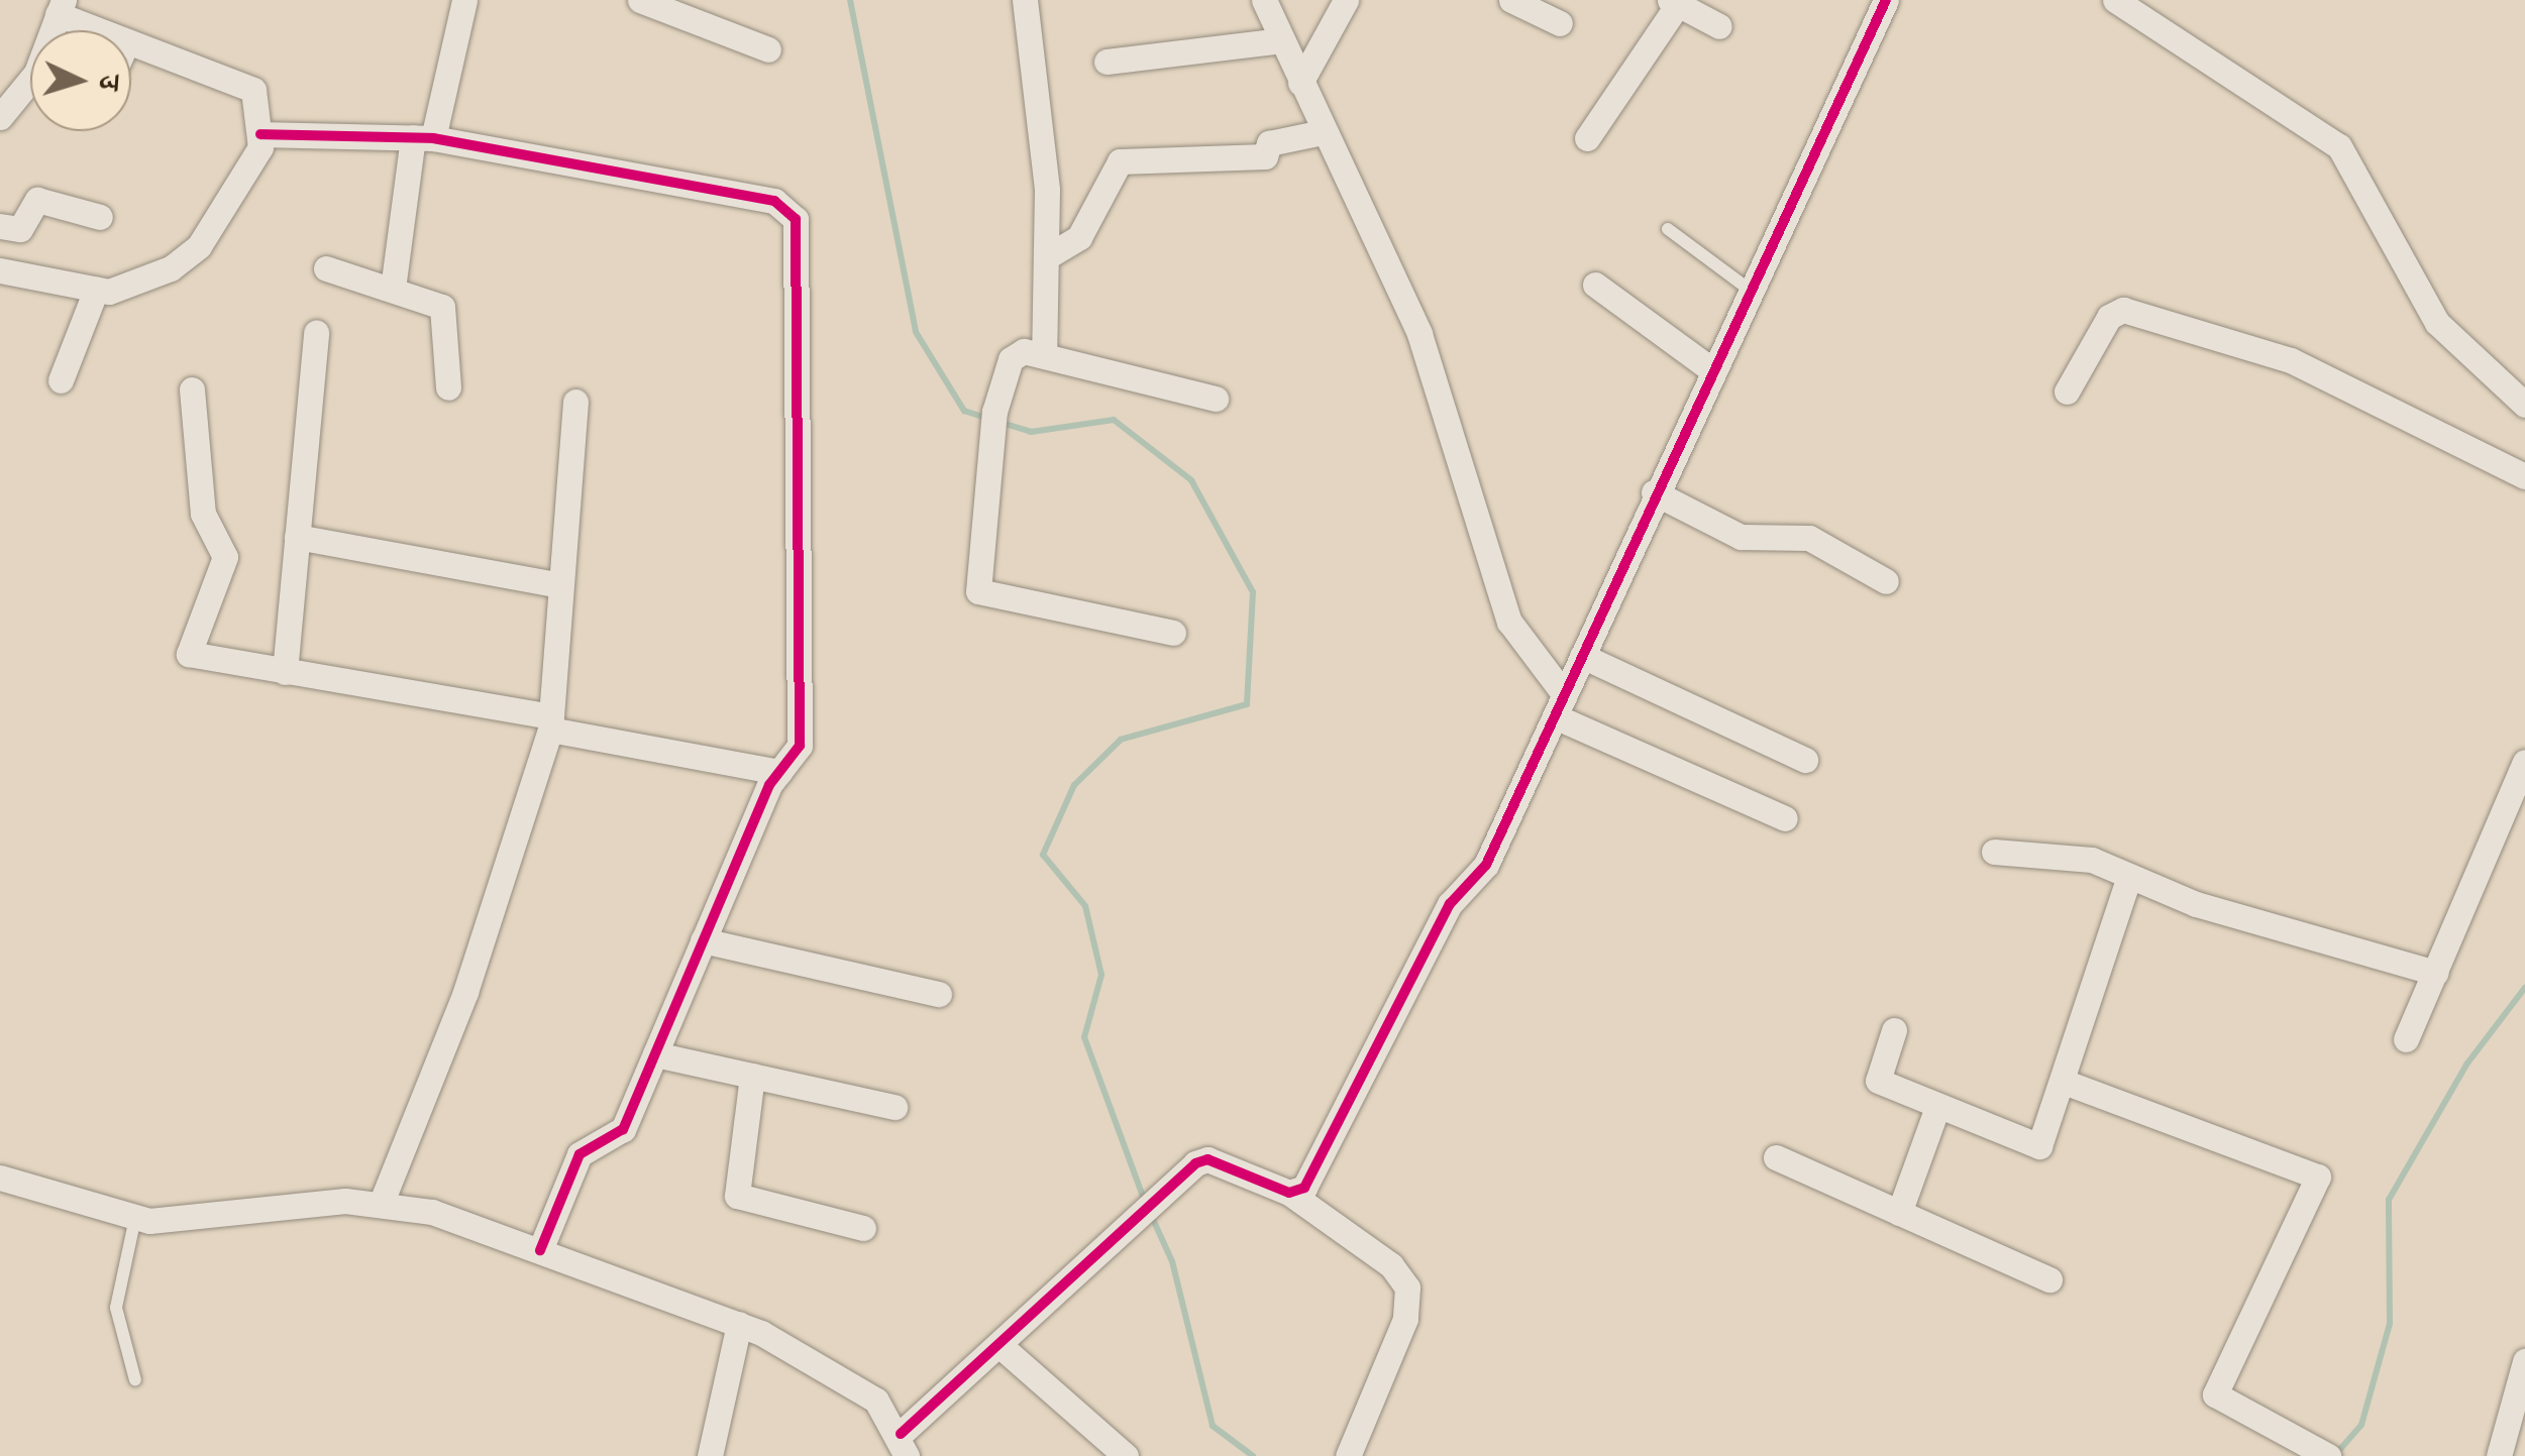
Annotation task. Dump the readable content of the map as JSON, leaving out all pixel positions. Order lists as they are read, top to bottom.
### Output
{
  "north": "right"
}
